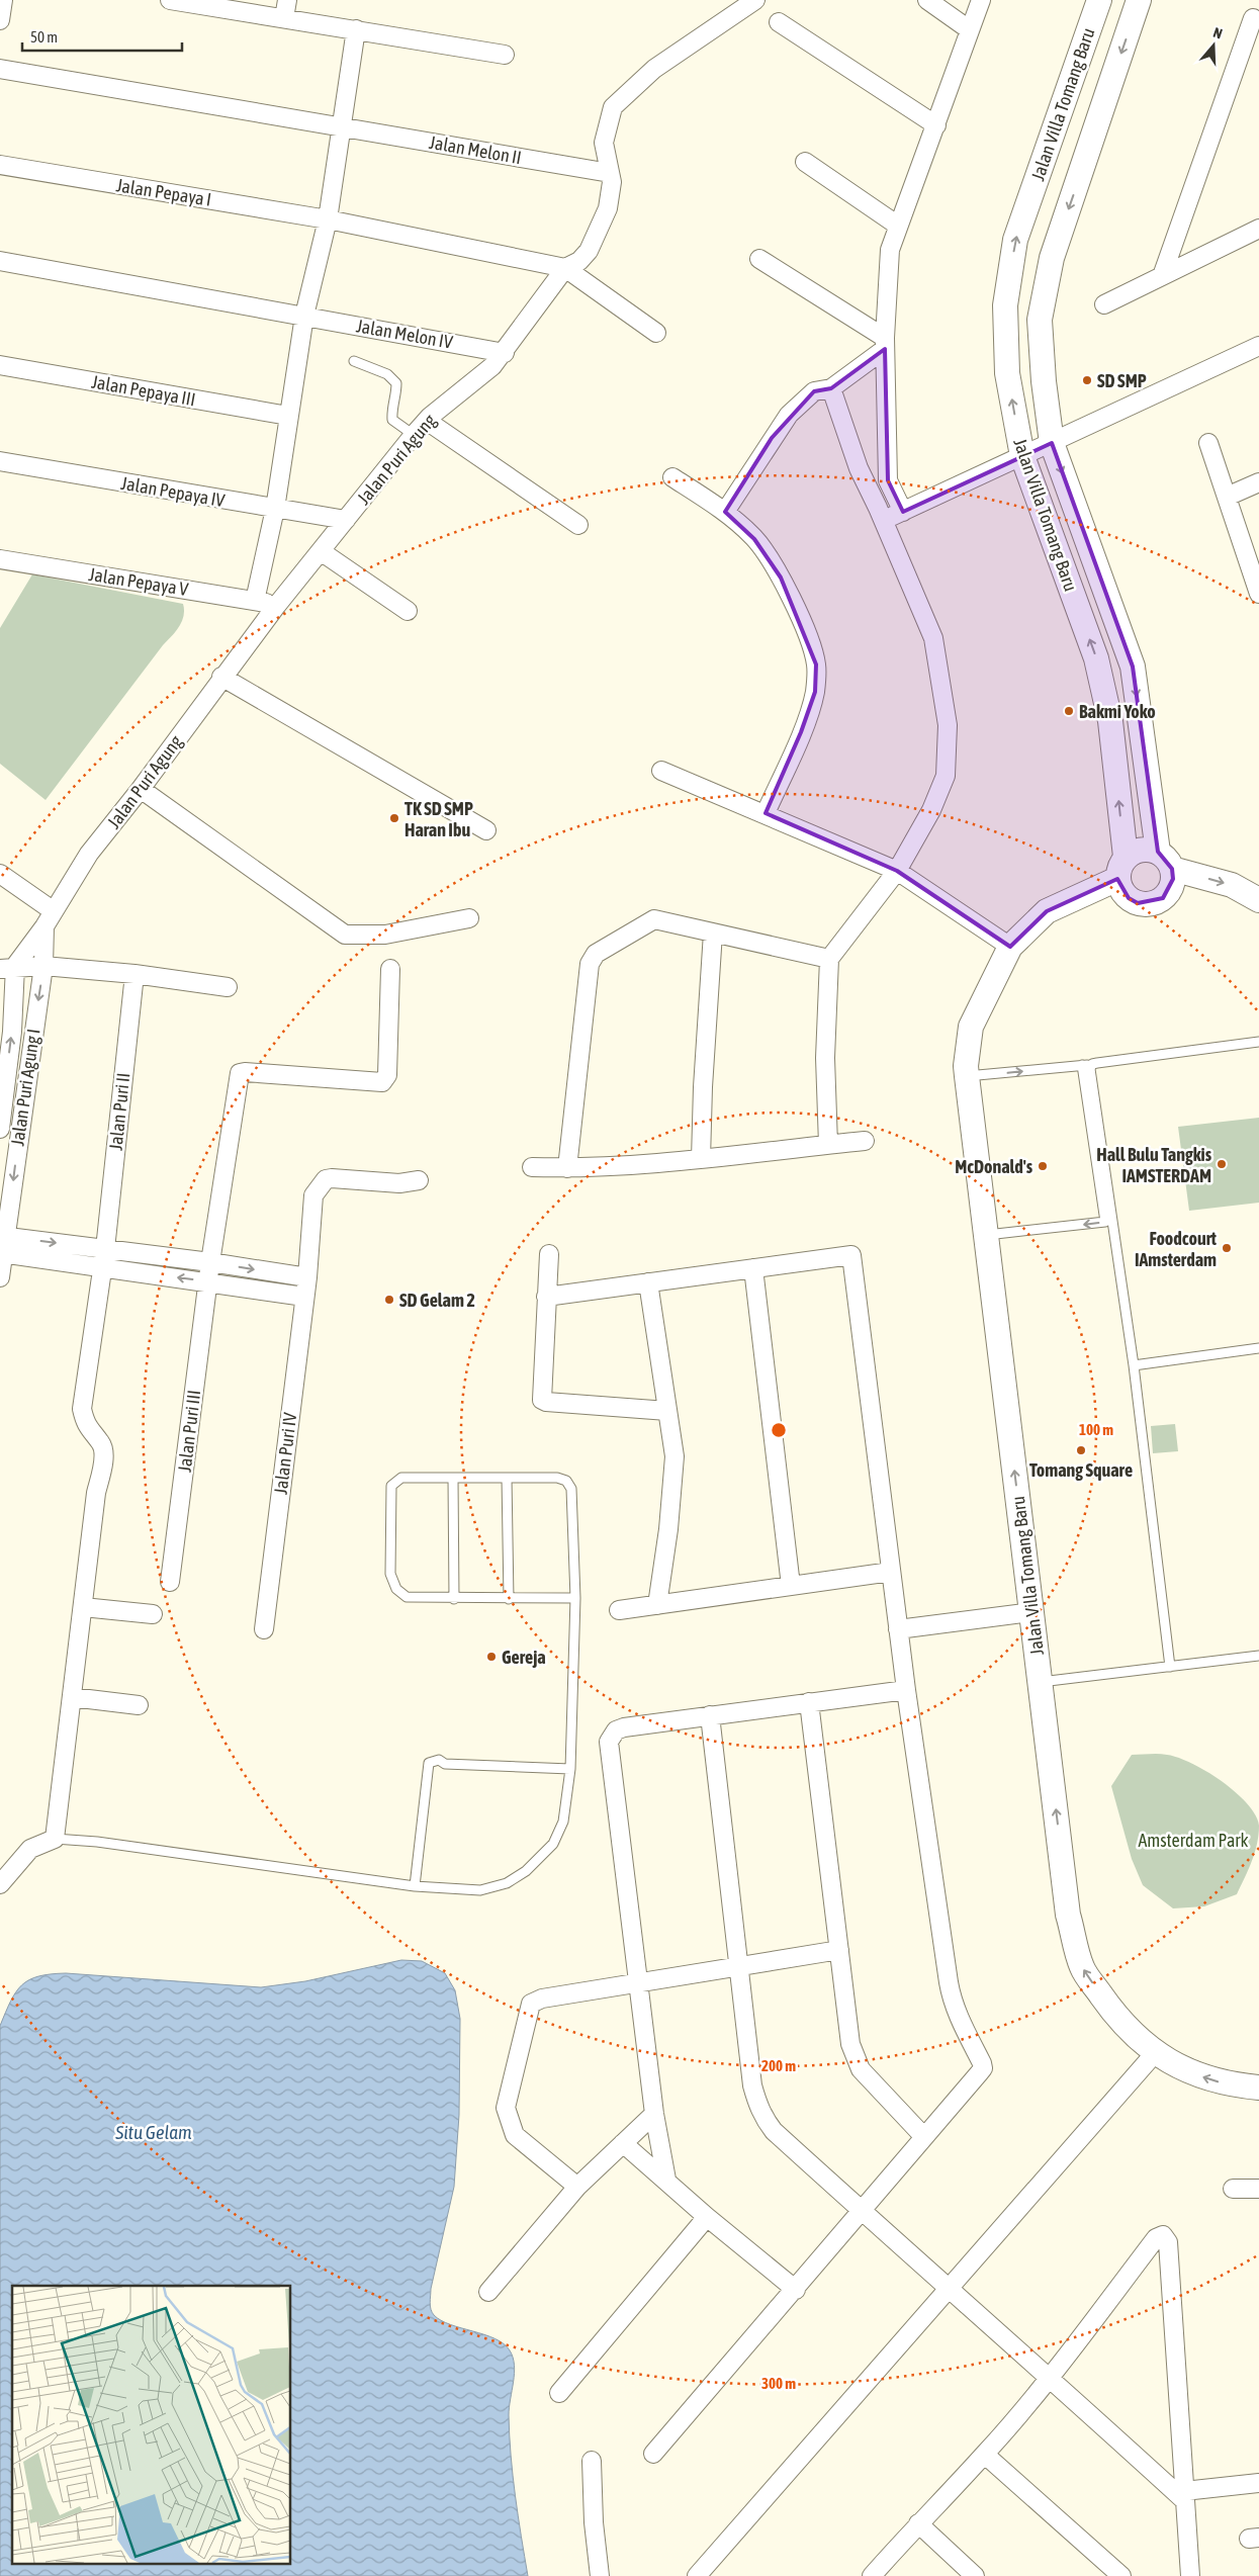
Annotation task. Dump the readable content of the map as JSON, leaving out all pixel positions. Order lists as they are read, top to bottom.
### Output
{
  "streets": {
    "street": [
      "Jalan Villa Tomang Baru",
      "Jalan Melon II",
      "Jalan Pepaya I",
      "Jalan Melon IV",
      "Jalan Pepaya III",
      "Jalan Puri Agung",
      "Jalan Pepaya IV",
      "Jalan Pepaya V",
      "Jalan Puri Agung I",
      "Jalan Puri II",
      "Jalan Puri III",
      "Jalan Puri IV"
    ]
  },
  "crossings": [
    ["Jalan Melon II", "Jalan Puri Agung"],
    ["Jalan Pepaya I", "Jalan Puri Agung"],
    ["Jalan Melon IV", "Jalan Puri Agung"],
    ["Jalan Puri Agung", "Jalan Pepaya IV"],
    ["Jalan Puri Agung", "Jalan Pepaya V"],
    ["Jalan Puri Agung", "Jalan Puri Agung I"]
  ],
  "water": ["Situ Gelam"],
  "parks": ["Amsterdam Park"],
  "places": [
    "SD SMP",
    "Bakmi Yoko",
    "TK SD SMP Haran Ibu",
    "Hall Bulu Tangkis IAMSTERDAM",
    "McDonald's",
    "Foodcourt IAmsterdam",
    "SD Gelam 2",
    "Tomang Square",
    "Gereja"
  ],
  "scale_bar": "50 m",
  "north": "top",
  "rings": ["100 m", "200 m", "300 m"]
}
